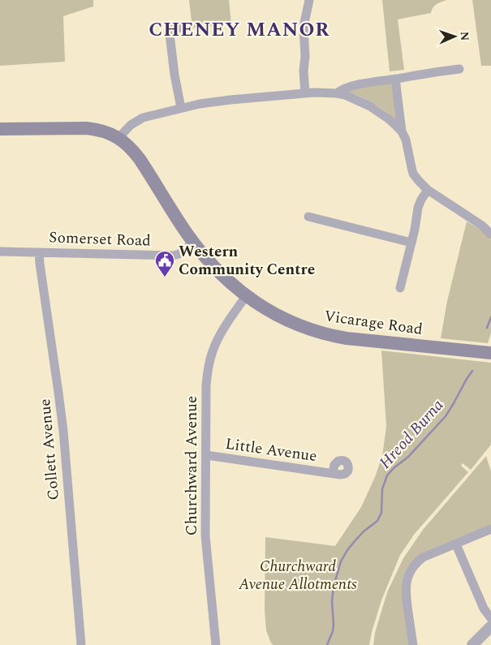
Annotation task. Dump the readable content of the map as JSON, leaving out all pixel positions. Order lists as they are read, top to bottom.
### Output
{
  "streets": {
    "main road": ["Vicarage Road"],
    "street": [
      "Somerset Road",
      "Collett Avenue",
      "Little Avenue",
      "Churchward Avenue"
    ]
  },
  "crossings": [
    ["Somerset Road", "Vicarage Road"],
    ["Somerset Road", "Collett Avenue"],
    ["Vicarage Road", "Churchward Avenue"],
    ["Little Avenue", "Churchward Avenue"]
  ],
  "districts": ["CHENEY MANOR"],
  "water": ["Hreod Burna"],
  "parks": ["Churchward Avenue Allotments"],
  "places": {
    "public building": ["Western Community Centre"]
  },
  "north": "right"
}
